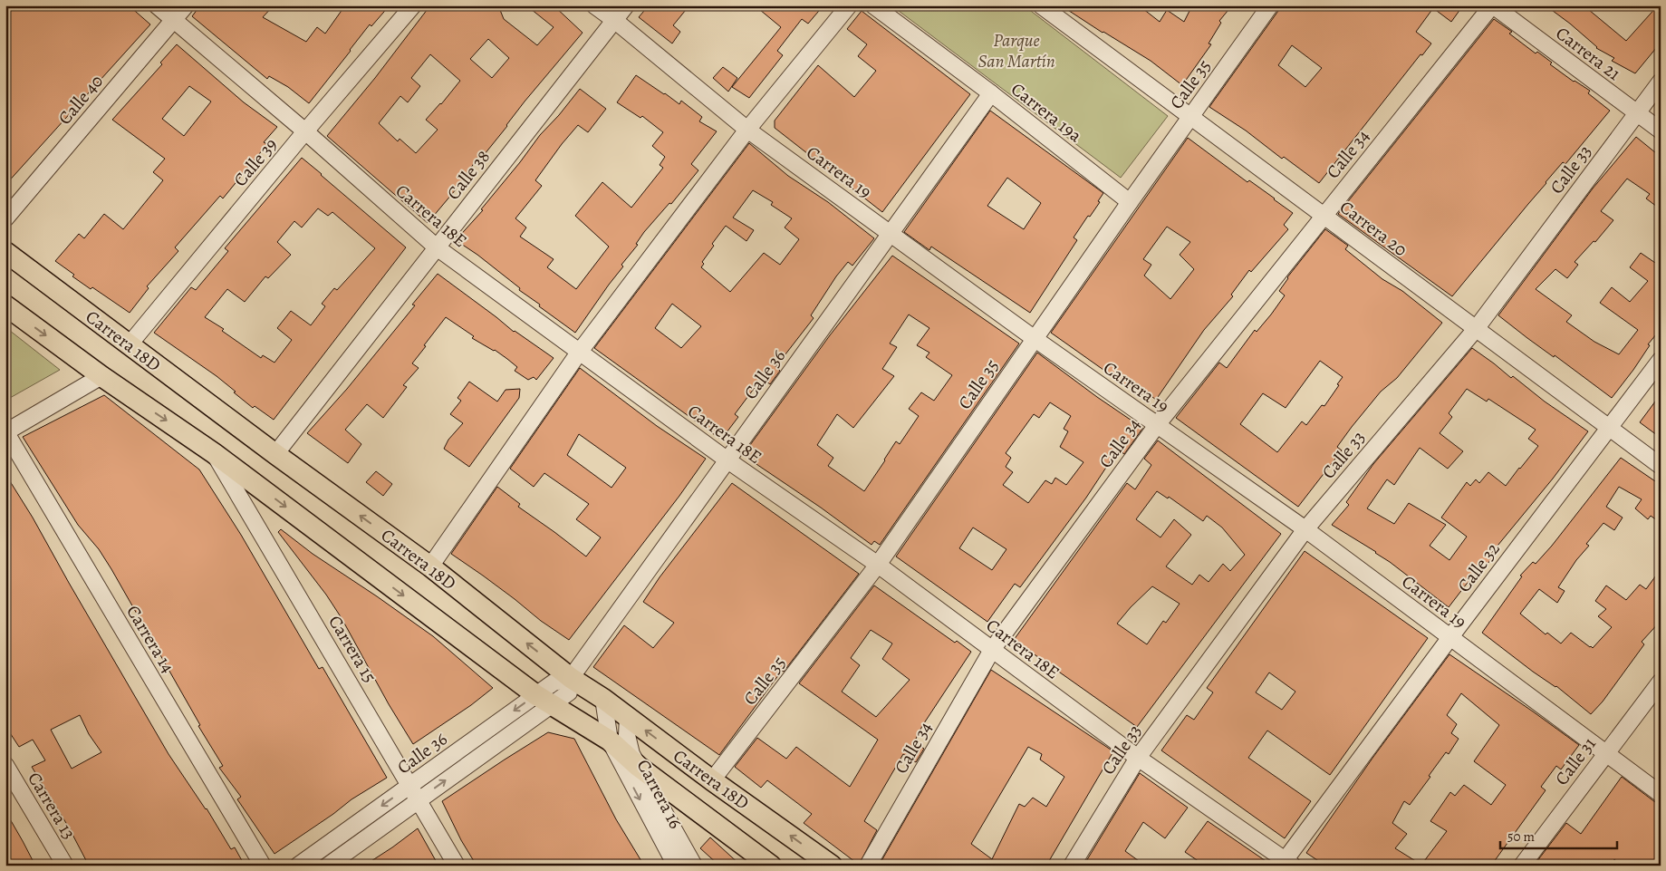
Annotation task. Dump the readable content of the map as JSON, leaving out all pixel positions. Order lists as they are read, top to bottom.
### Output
{
  "streets": {
    "main road": ["Carrera 18D"],
    "street": [
      "Carrera 21",
      "Calle 35",
      "Calle 40",
      "Carrera 19a",
      "Calle 34",
      "Calle 39",
      "Calle 33",
      "Carrera 19",
      "Calle 38",
      "Carrera 18E",
      "Carrera 20",
      "Calle 36",
      "Calle 32",
      "Carrera 14",
      "Carrera 15",
      "Calle 31",
      "Carrera 16",
      "Carrera 13"
    ]
  },
  "crossings": [
    ["Carrera 21", "Calle 34"],
    ["Carrera 21", "Calle 33"],
    ["Calle 35", "Carrera 19a"],
    ["Calle 35", "Carrera 19"],
    ["Calle 35", "Carrera 18E"],
    ["Calle 35", "Carrera 20"],
    ["Calle 35", "Carrera 18D"],
    ["Calle 40", "Carrera 18E"],
    ["Carrera 19a", "Calle 36"],
    ["Calle 34", "Carrera 19"],
    ["Calle 34", "Carrera 18E"],
    ["Calle 34", "Carrera 20"],
    ["Calle 39", "Carrera 18E"],
    ["Calle 39", "Carrera 18D"],
    ["Calle 33", "Carrera 19"],
    ["Calle 33", "Carrera 18E"],
    ["Calle 33", "Carrera 20"],
    ["Carrera 19", "Calle 38"],
    ["Carrera 19", "Calle 36"],
    ["Carrera 19", "Calle 32"],
    ["Carrera 19", "Calle 31"],
    ["Calle 38", "Carrera 18E"],
    ["Calle 38", "Carrera 18D"],
    ["Carrera 18E", "Calle 36"],
    ["Carrera 18E", "Calle 32"],
    ["Carrera 20", "Calle 32"],
    ["Carrera 18D", "Calle 36"],
    ["Carrera 18D", "Carrera 15"],
    ["Carrera 18D", "Carrera 16"],
    ["Calle 36", "Carrera 15"]
  ],
  "parks": ["Parque San Martín"],
  "scale_bar": "50 m"
}
